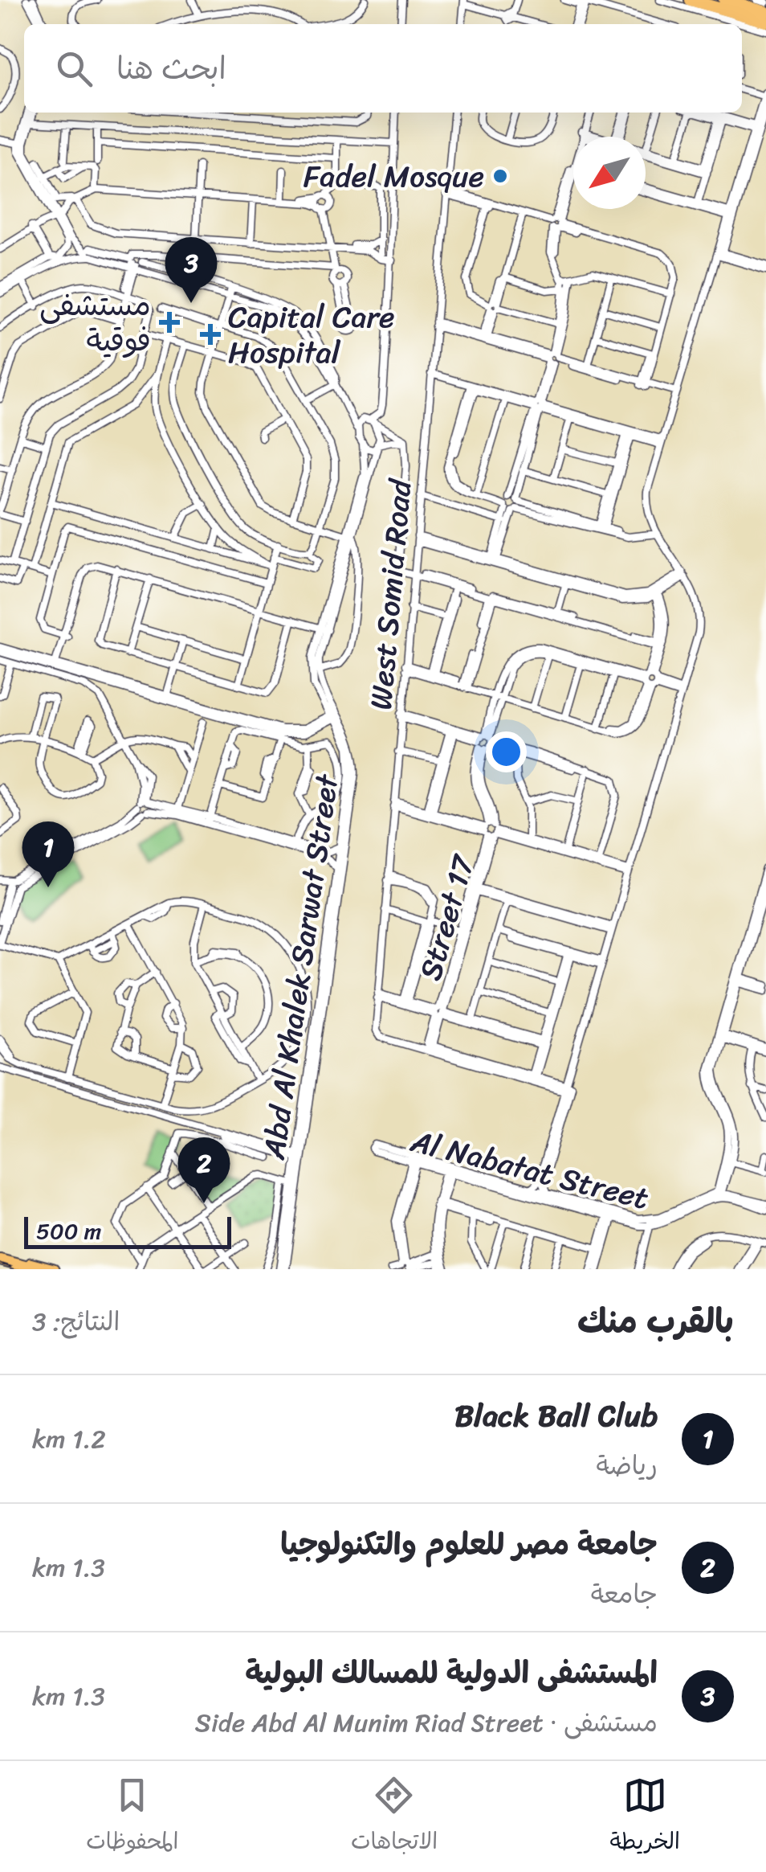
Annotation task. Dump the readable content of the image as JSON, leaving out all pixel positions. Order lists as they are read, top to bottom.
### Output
{
  "streets": {
    "street": [
      "West Somid Road",
      "Street 17",
      "Abd Al Khalek Sarwat Street",
      "Al Nabatat Street"
    ]
  },
  "crossings": [
    ["West Somid Road", "Street 17"]
  ],
  "places": {
    "other": ["Fadel Mosque"],
    "health": ["مستشفى فوقية", "Capital Care Hospital"]
  },
  "scale_bar": "500 m",
  "north": "bottom left",
  "page": {
    "search": "ابحث هنا",
    "pins": ["3", "1", "2"],
    "scale": "500 m",
    "heading": ["بالقرب منك", "النتائج: 3"],
    "list": [
      {
        "mark": "1",
        "name": "Black Ball Club",
        "note": "رياضة",
        "value": "1.2 km"
      },
      {
        "mark": "2",
        "name": "جامعة مصر للعلوم والتكنولوجيا",
        "note": "جامعة",
        "value": "1.3 km"
      },
      {
        "mark": "3",
        "name": "المستشفى الدولية للمسالك البولية",
        "note": "مستشفى · Side Abd Al Munim Riad Street",
        "value": "1.3 km"
      }
    ],
    "nav": ["الخريطة", "الاتجاهات", "المحفوظات"]
  }
}
